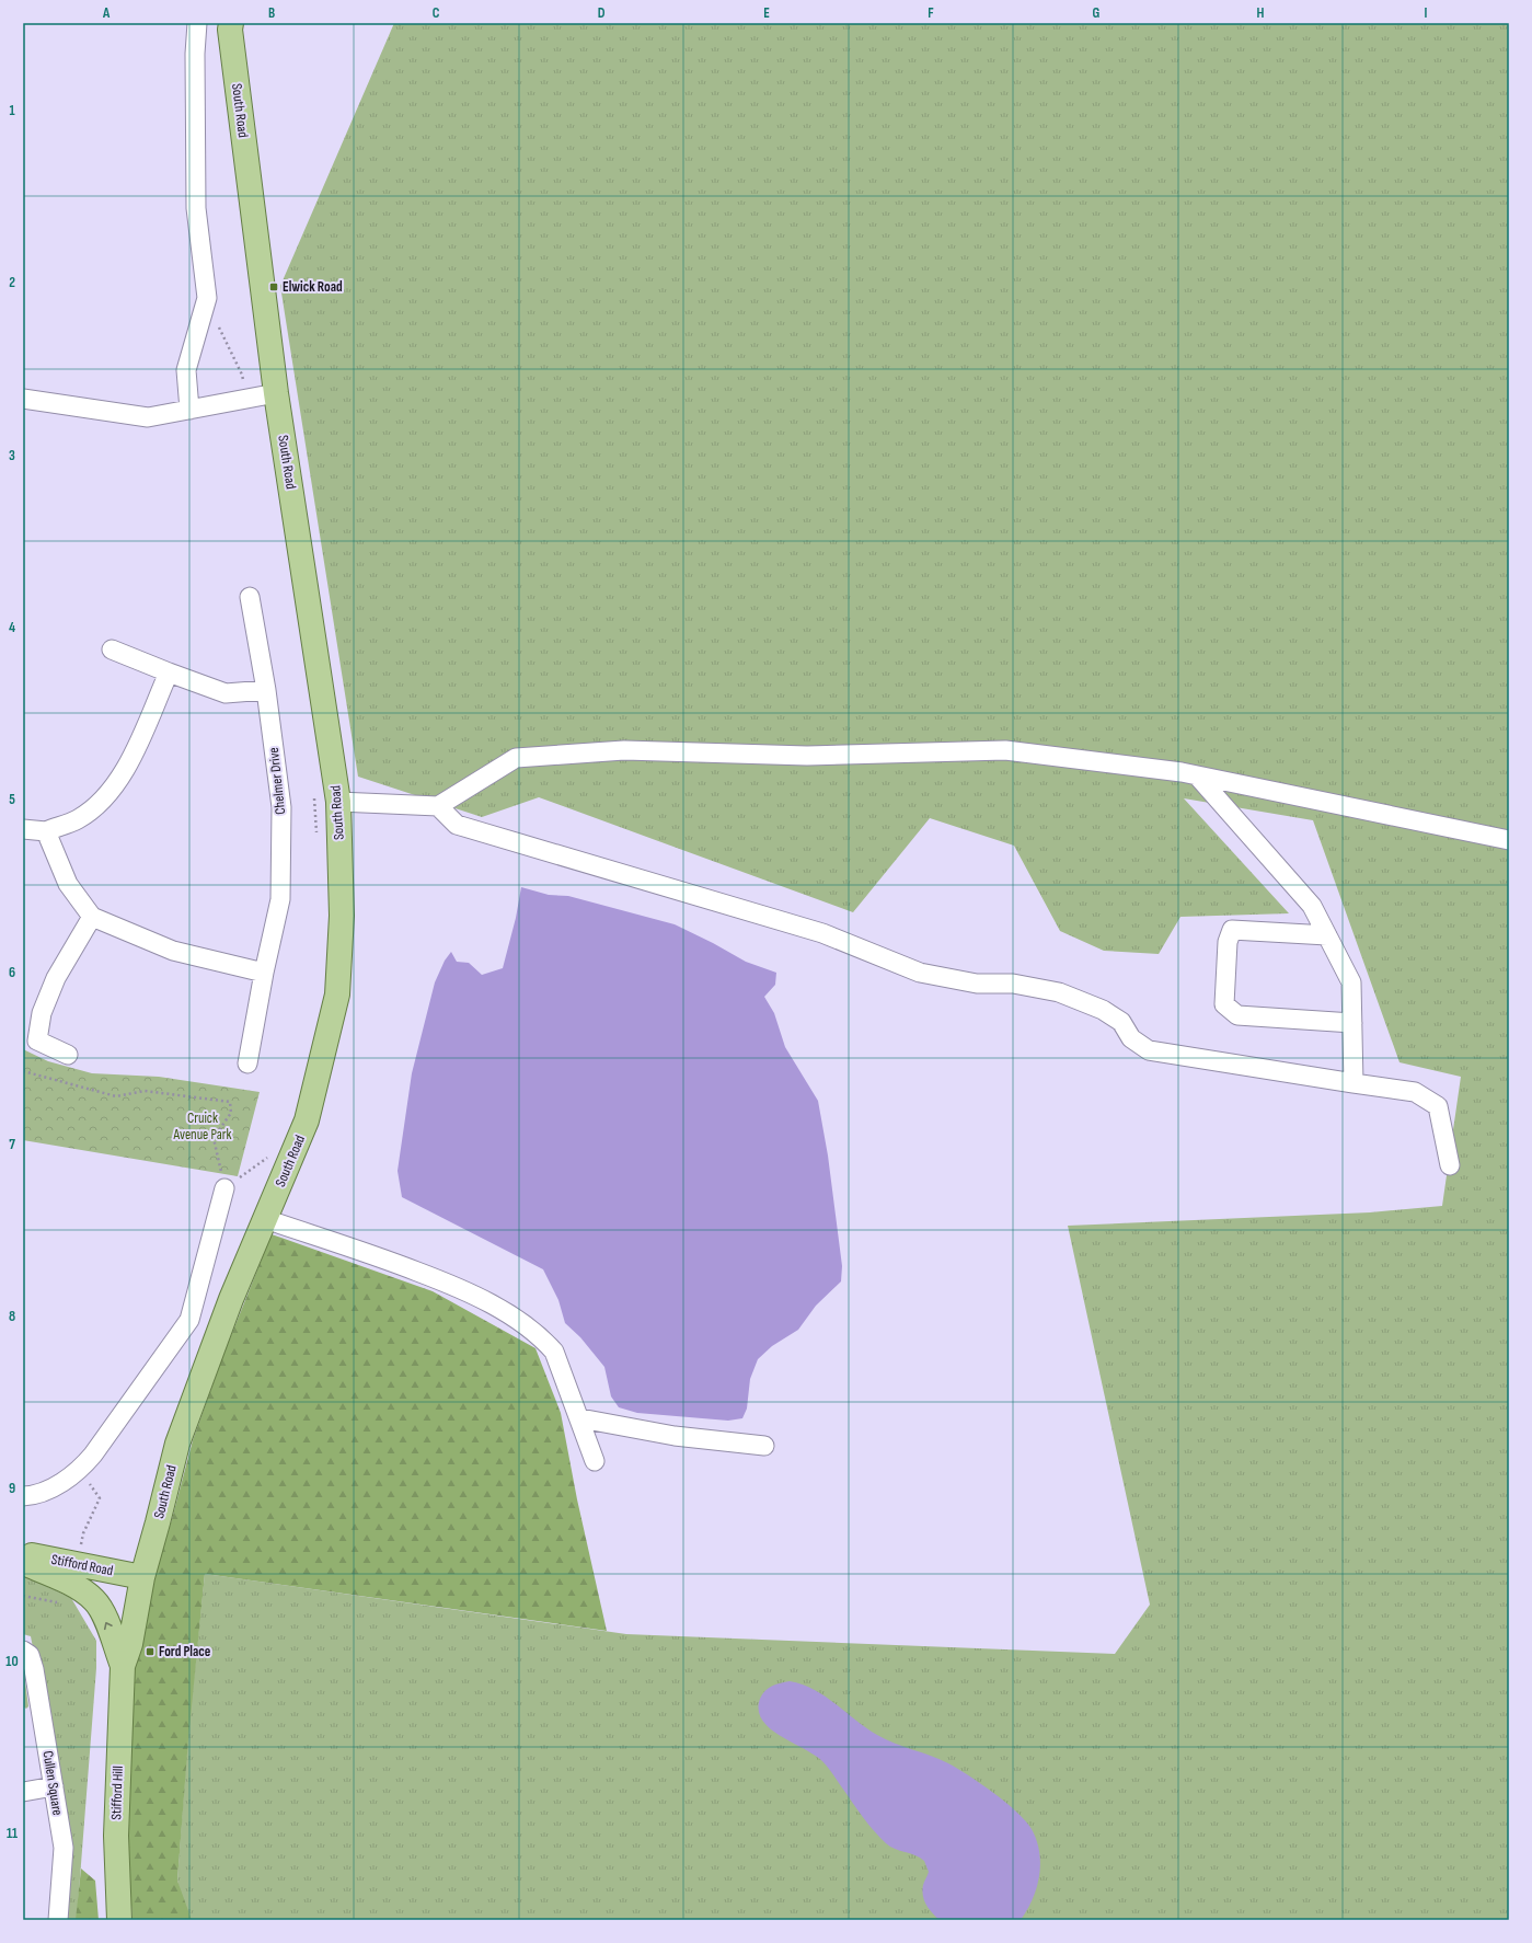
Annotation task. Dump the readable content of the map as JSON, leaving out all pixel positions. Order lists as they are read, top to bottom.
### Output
{
  "streets": {
    "main road": ["South Road", "Stifford Road", "Stifford Hill"],
    "street": ["Chelmer Drive", "Cullen Square"]
  },
  "crossings": [
    ["South Road", "Stifford Road"],
    ["South Road", "Stifford Hill"],
    ["Stifford Road", "Stifford Hill"]
  ],
  "parks": ["Cruick Avenue Park"],
  "places": {
    "transit": ["Elwick Road", "Ford Place"]
  },
  "grid": {
    "columns": [
      "A",
      "B",
      "C",
      "D",
      "E",
      "F",
      "G",
      "H",
      "I"
    ],
    "rows": [
      "1",
      "2",
      "3",
      "4",
      "5",
      "6",
      "7",
      "8",
      "9",
      "10",
      "11"
    ]
  }
}
